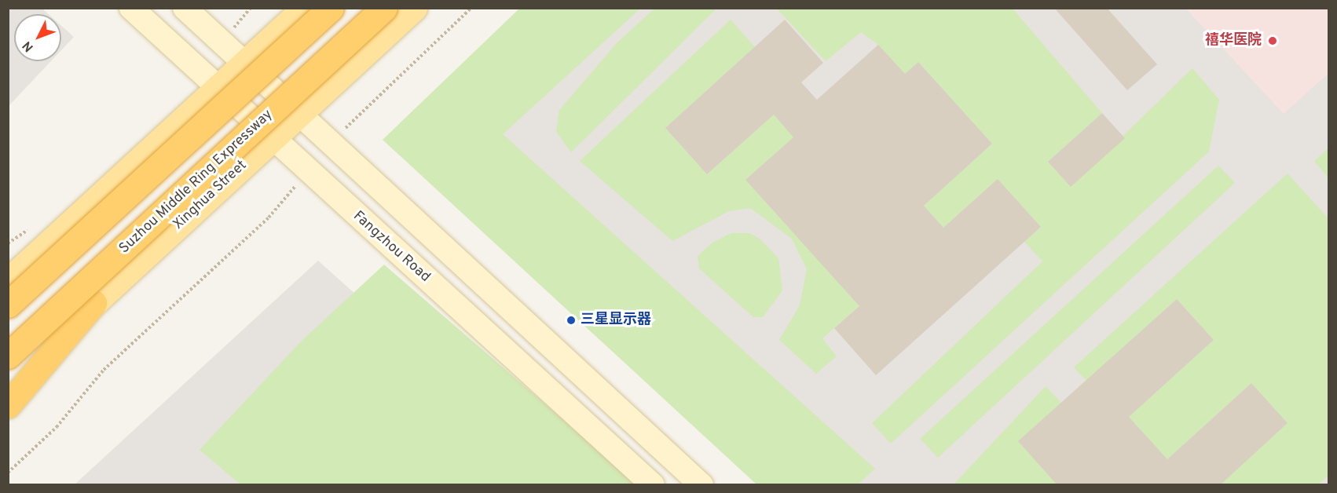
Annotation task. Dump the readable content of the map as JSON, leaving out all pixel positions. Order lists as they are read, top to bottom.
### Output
{
  "streets": {
    "highway": ["Suzhou Middle Ring Expressway"],
    "main road": ["Xinghua Street", "Fangzhou Road"]
  },
  "crossings": [
    ["Xinghua Street", "Fangzhou Road"]
  ],
  "places": ["禧华医院", "三星显示器"],
  "north": "bottom left"
}
